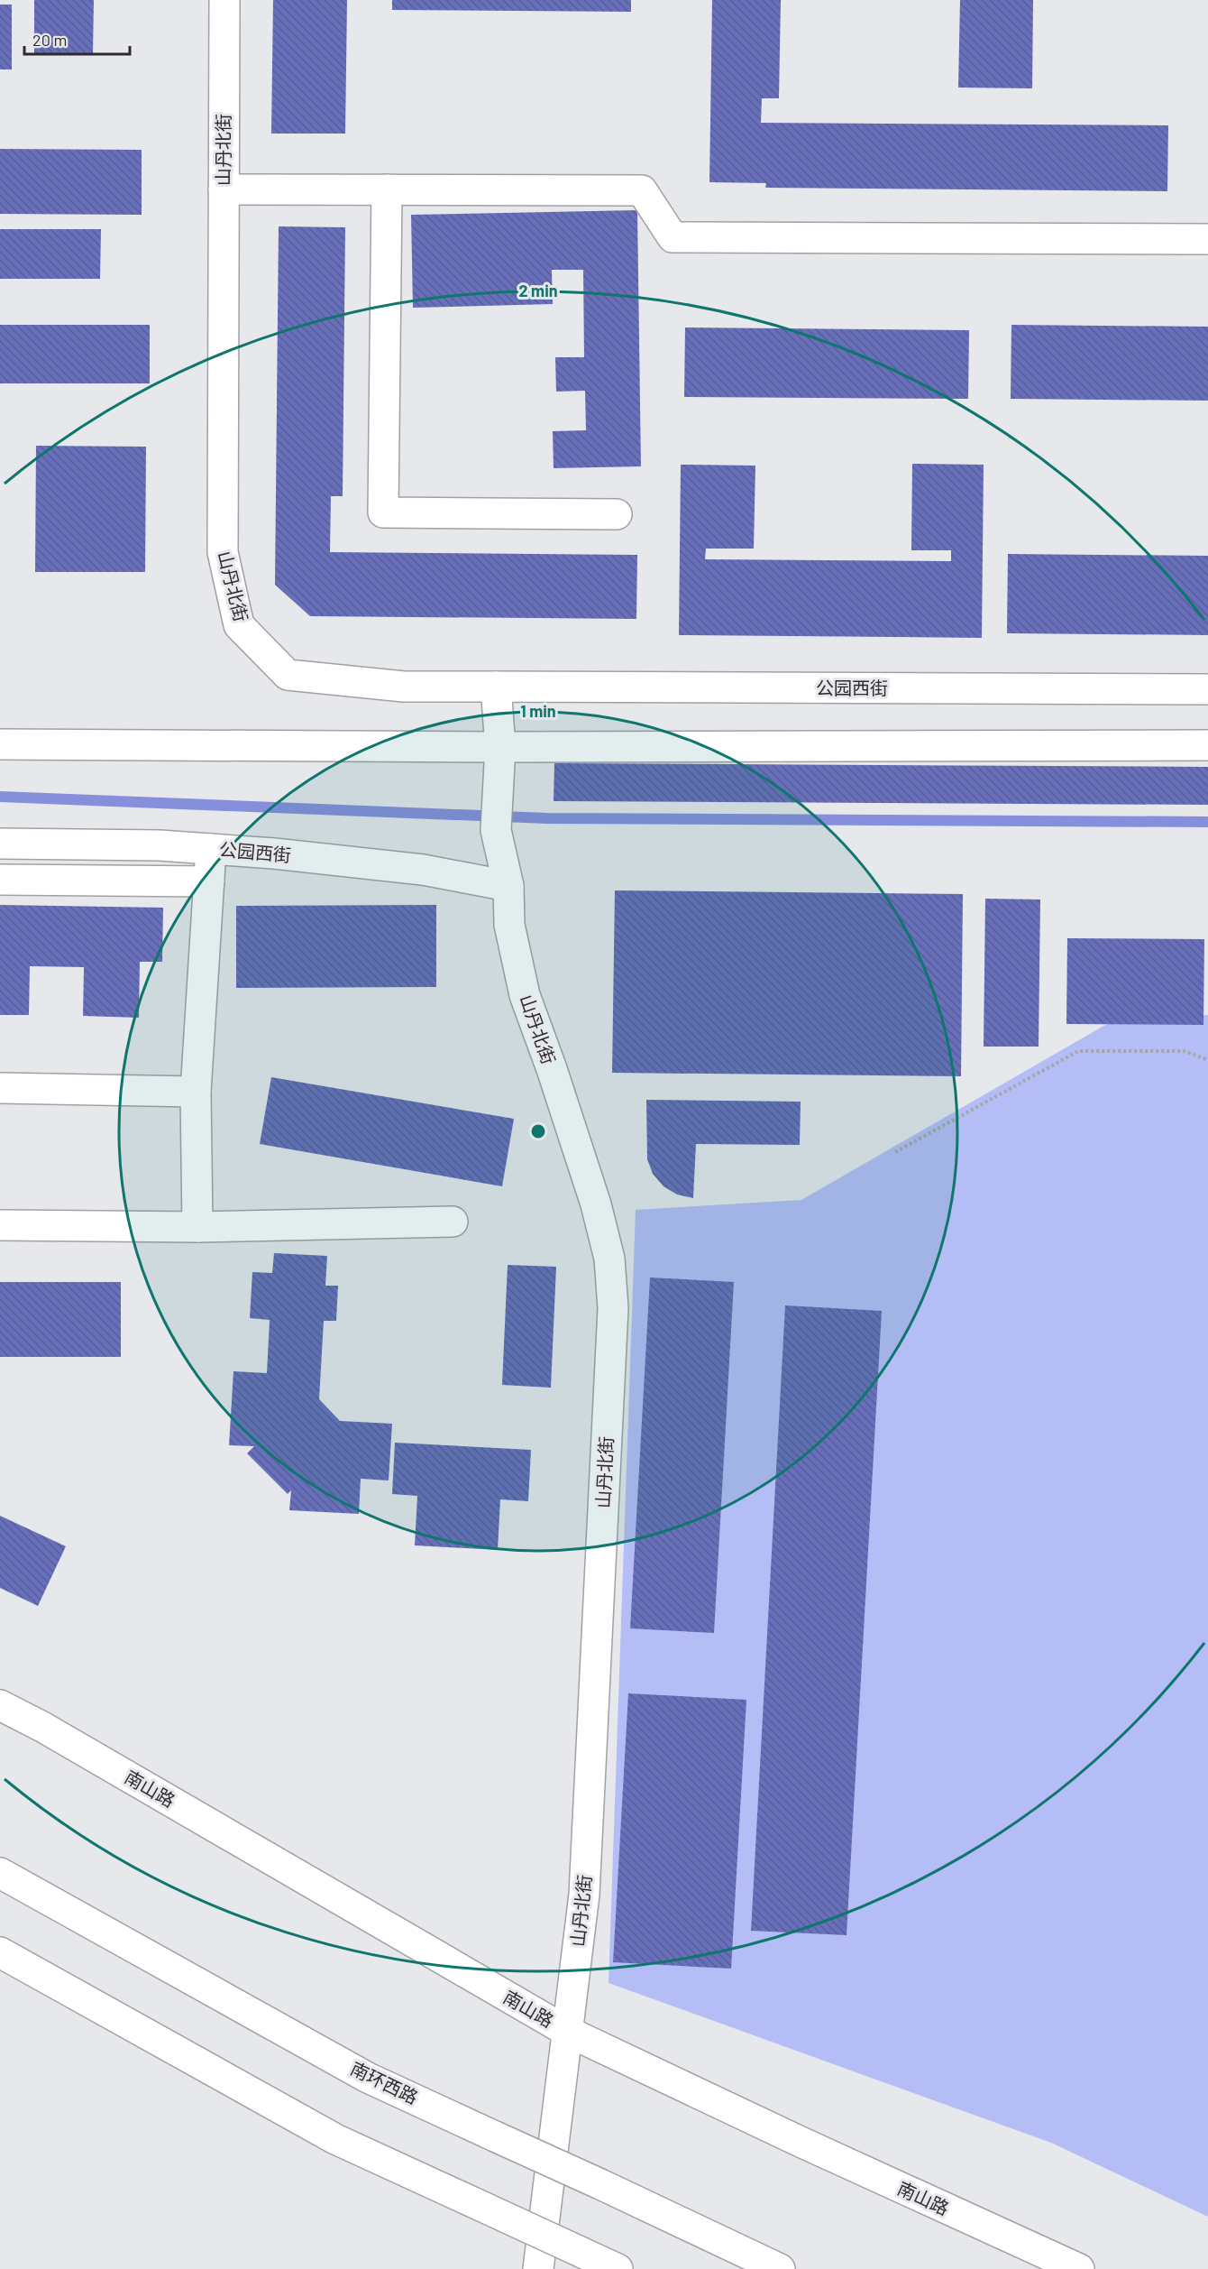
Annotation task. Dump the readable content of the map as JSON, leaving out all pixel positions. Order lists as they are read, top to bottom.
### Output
{
  "streets": {
    "main road": [
      "山丹北街",
      "公园西街",
      "南山路",
      "南环西路"
    ]
  },
  "crossings": [
    ["山丹北街", "公园西街"],
    ["山丹北街", "南山路"]
  ],
  "scale_bar": "20 m",
  "rings": ["2 min", "1 min"]
}
